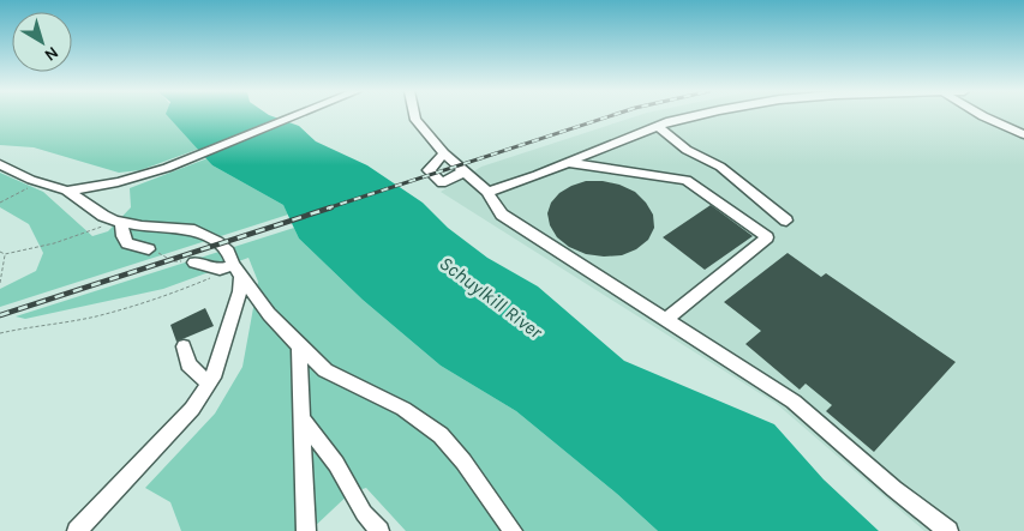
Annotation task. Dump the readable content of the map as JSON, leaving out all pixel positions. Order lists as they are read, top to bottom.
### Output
{
  "water": ["Schuylkill River"],
  "north": "bottom right"
}
